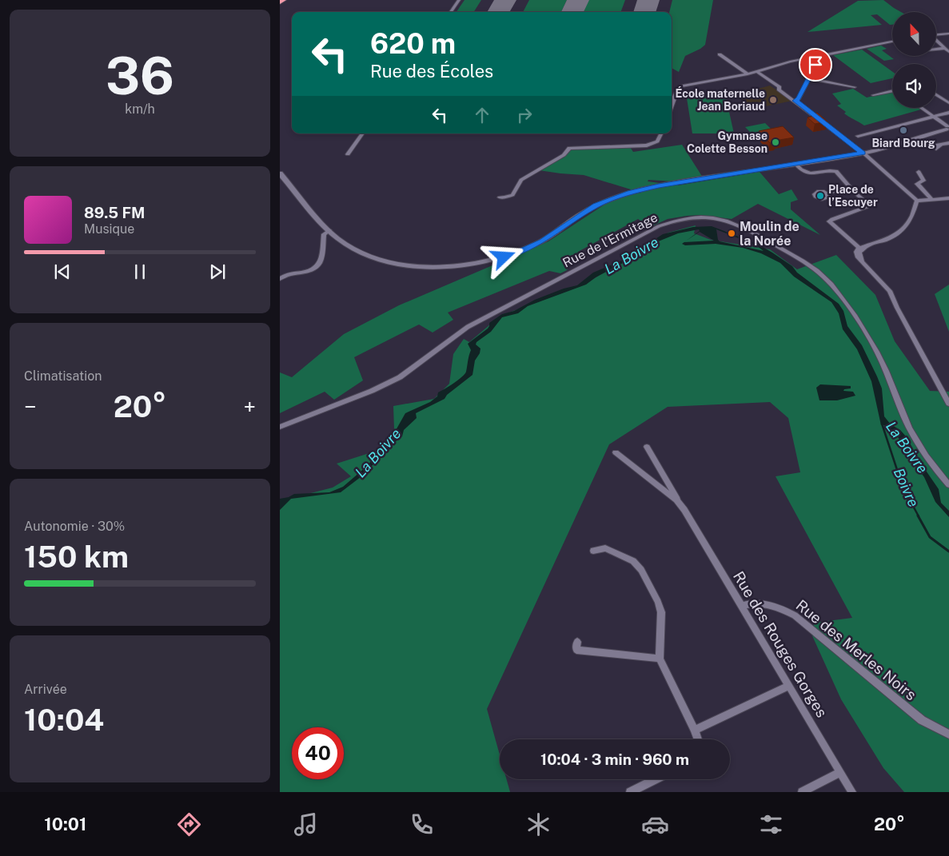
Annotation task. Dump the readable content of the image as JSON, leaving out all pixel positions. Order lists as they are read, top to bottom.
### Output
{
  "streets": {
    "street": ["Rue de l’Ermitage", "Rue des Rouges Gorges", "Rue des Merles Noirs"]
  },
  "crossings": [
    ["Rue des Rouges Gorges", "Rue des Merles Noirs"]
  ],
  "water": ["La Boivre", "Boivre"],
  "places": [
    "École maternelle Jean Boriaud",
    "Biard Bourg",
    "Gymnase Colette Besson",
    "Place de l’Escuyer",
    "Moulin de la Norée"
  ],
  "north": "top",
  "page": {
    "tile": [
      ["36", "km/h"],
      "Climatisation",
      ["Autonomie · 30%", "150 km"],
      ["Arrivée", "10:04"]
    ],
    "turn": ["620 m", "Rue des Écoles"],
    "song": ["89.5 FM", "Musique"],
    "heat": ["−", "20°", "+"],
    "limit": "40",
    "trip": "10:04 · 3 min · 960 m",
    "tabs": ["10:01", "20°"]
  }
}
